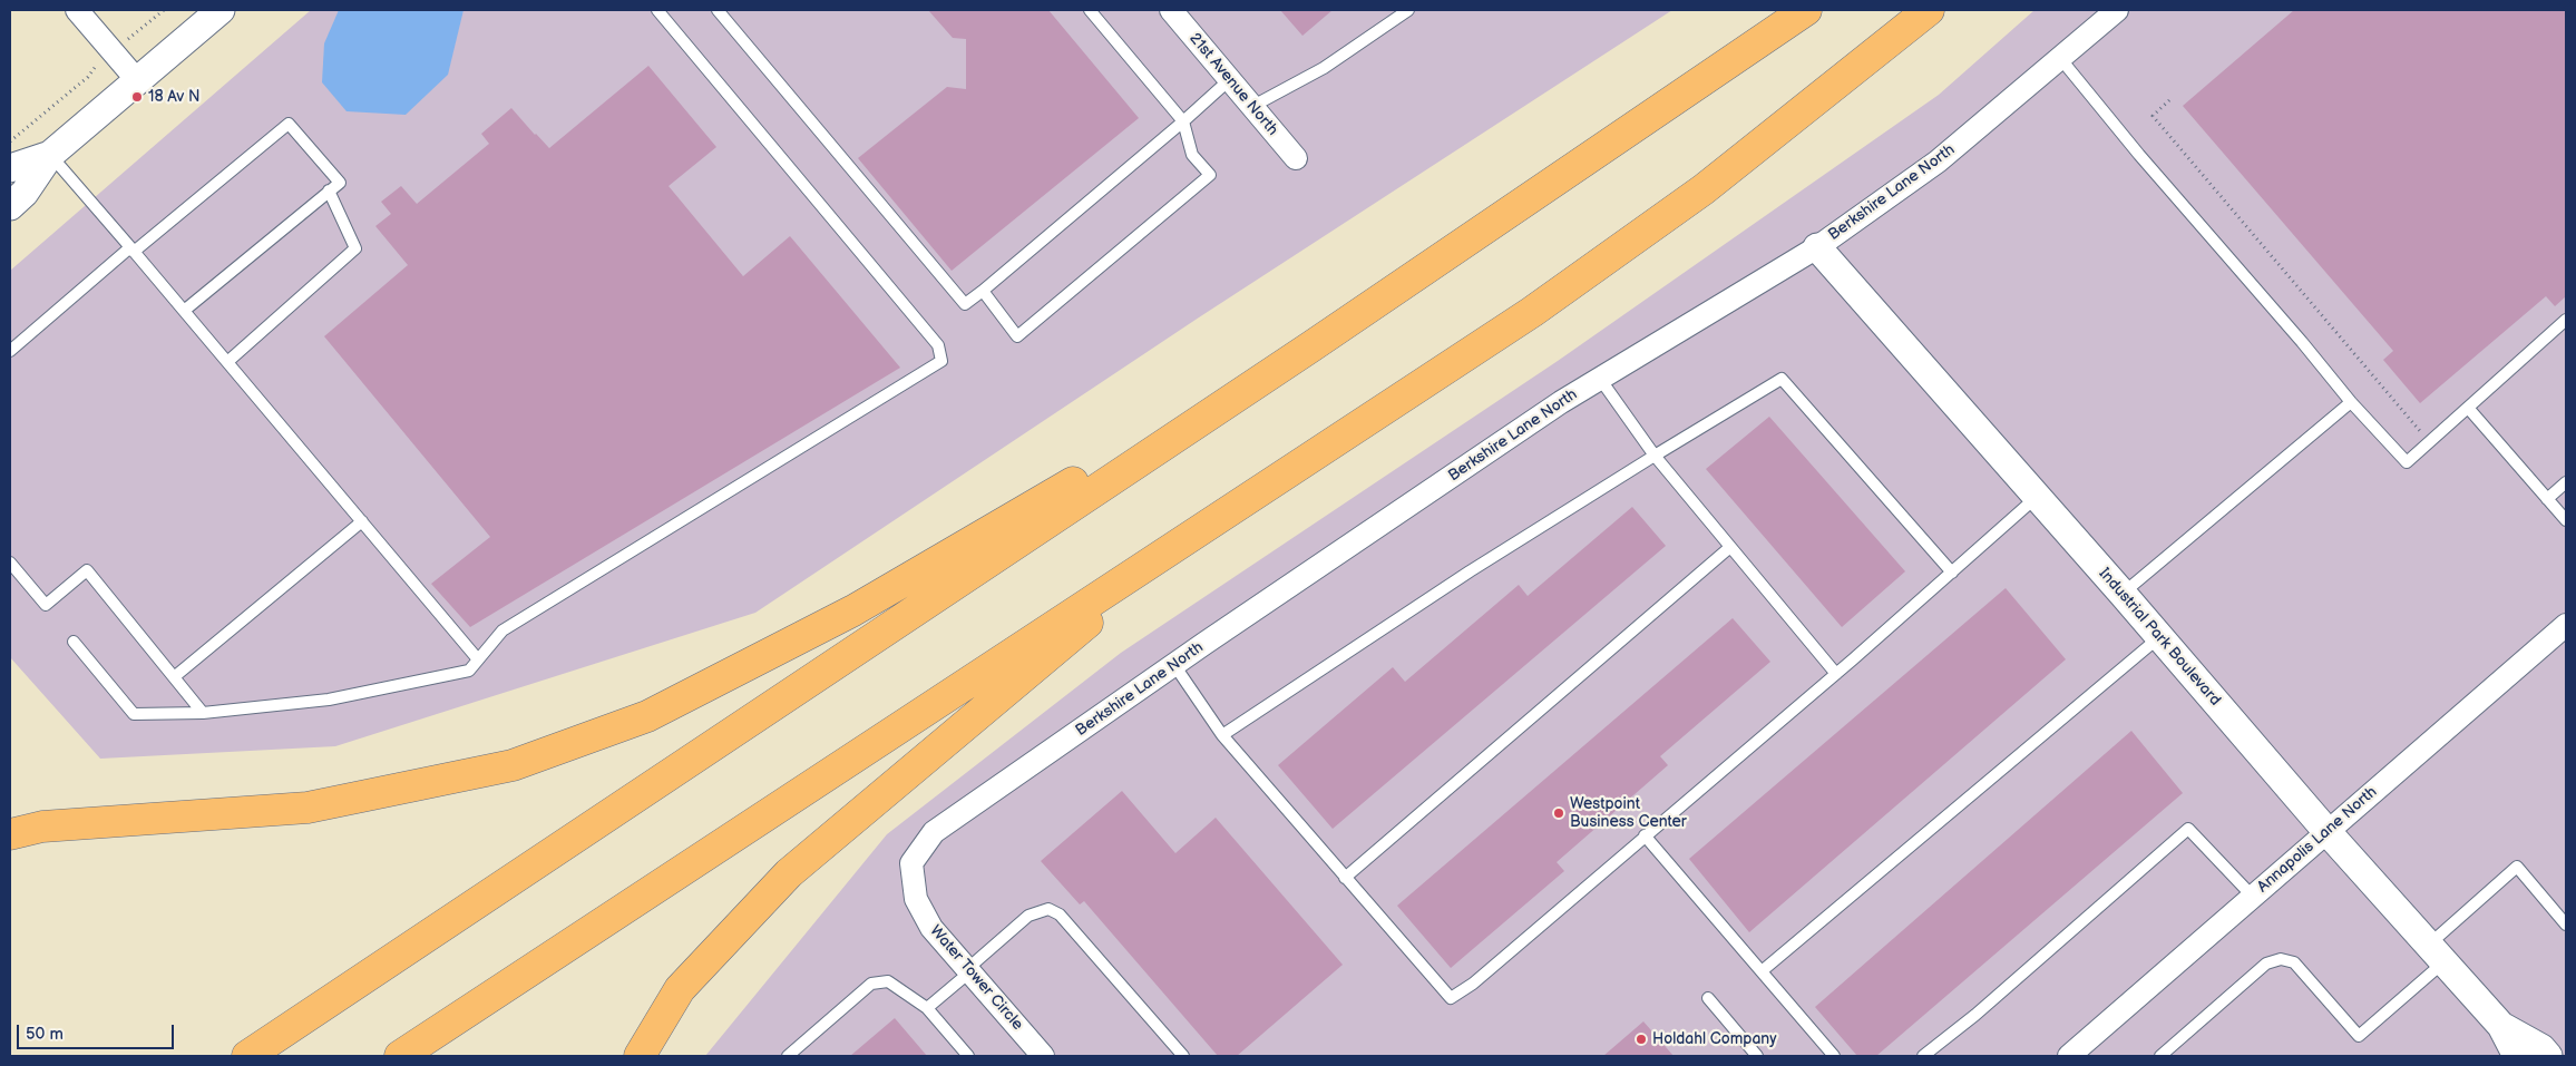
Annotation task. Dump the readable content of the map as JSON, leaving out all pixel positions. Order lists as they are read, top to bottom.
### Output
{
  "streets": {
    "street": [
      "21st Avenue North",
      "Berkshire Lane North",
      "Industrial Park Boulevard",
      "Annapolis Lane North",
      "Water Tower Circle"
    ]
  },
  "crossings": [
    ["Berkshire Lane North", "Industrial Park Boulevard"],
    ["Berkshire Lane North", "Water Tower Circle"],
    ["Industrial Park Boulevard", "Annapolis Lane North"]
  ],
  "places": ["18 Av N", "Westpoint Business Center", "Holdahl Company"],
  "scale_bar": "50 m"
}
